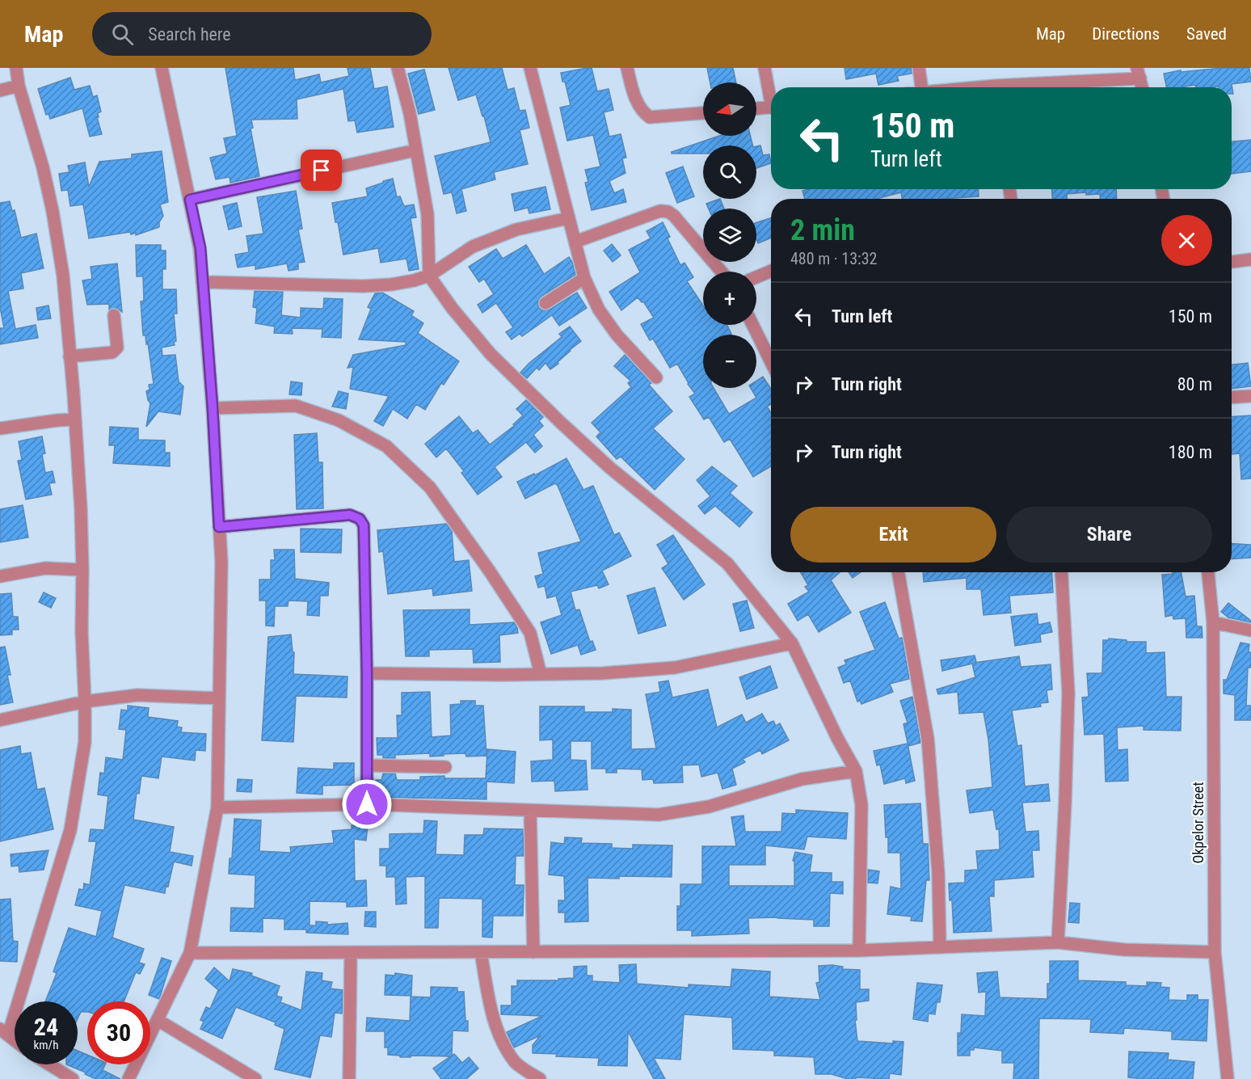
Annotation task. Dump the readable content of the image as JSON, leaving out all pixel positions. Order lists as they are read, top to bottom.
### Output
{
  "streets": {
    "street": ["Okpelor Street"]
  },
  "north": "left",
  "page": {
    "header": "Map",
    "search": "Search here",
    "nav": ["Map", "Directions", "Saved"],
    "map_buttons": ["+", "−"],
    "turn": ["150 m", "Turn left"],
    "heading": ["2 min", "480 m · 13:32"],
    "list": [
      {
        "name": "Turn left",
        "value": "150 m"
      },
      {
        "name": "Turn right",
        "value": "80 m"
      },
      {
        "name": "Turn right",
        "value": "180 m"
      }
    ],
    "buttons": ["Exit", "Share"],
    "speed": "24 km/h",
    "limit": "30"
  }
}
